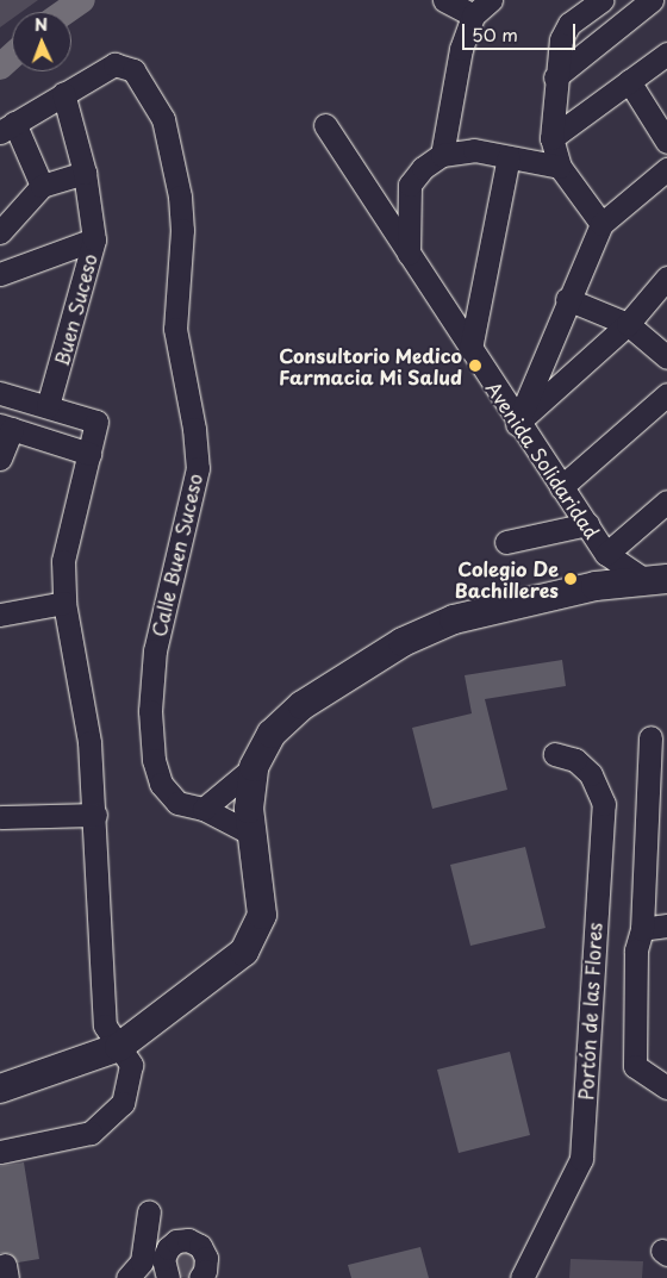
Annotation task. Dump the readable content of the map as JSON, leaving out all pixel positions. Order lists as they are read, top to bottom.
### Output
{
  "streets": {
    "street": [
      "Buen Suceso",
      "Avenida Solidaridad",
      "Calle Buen Suceso",
      "Portón de las Flores"
    ]
  },
  "crossings": [
    ["Buen Suceso", "Calle Buen Suceso"]
  ],
  "places": ["Consultorio Medico Farmacia Mi Salud", "Colegio De Bachilleres"],
  "scale_bar": "50 m",
  "north": "top"
}
